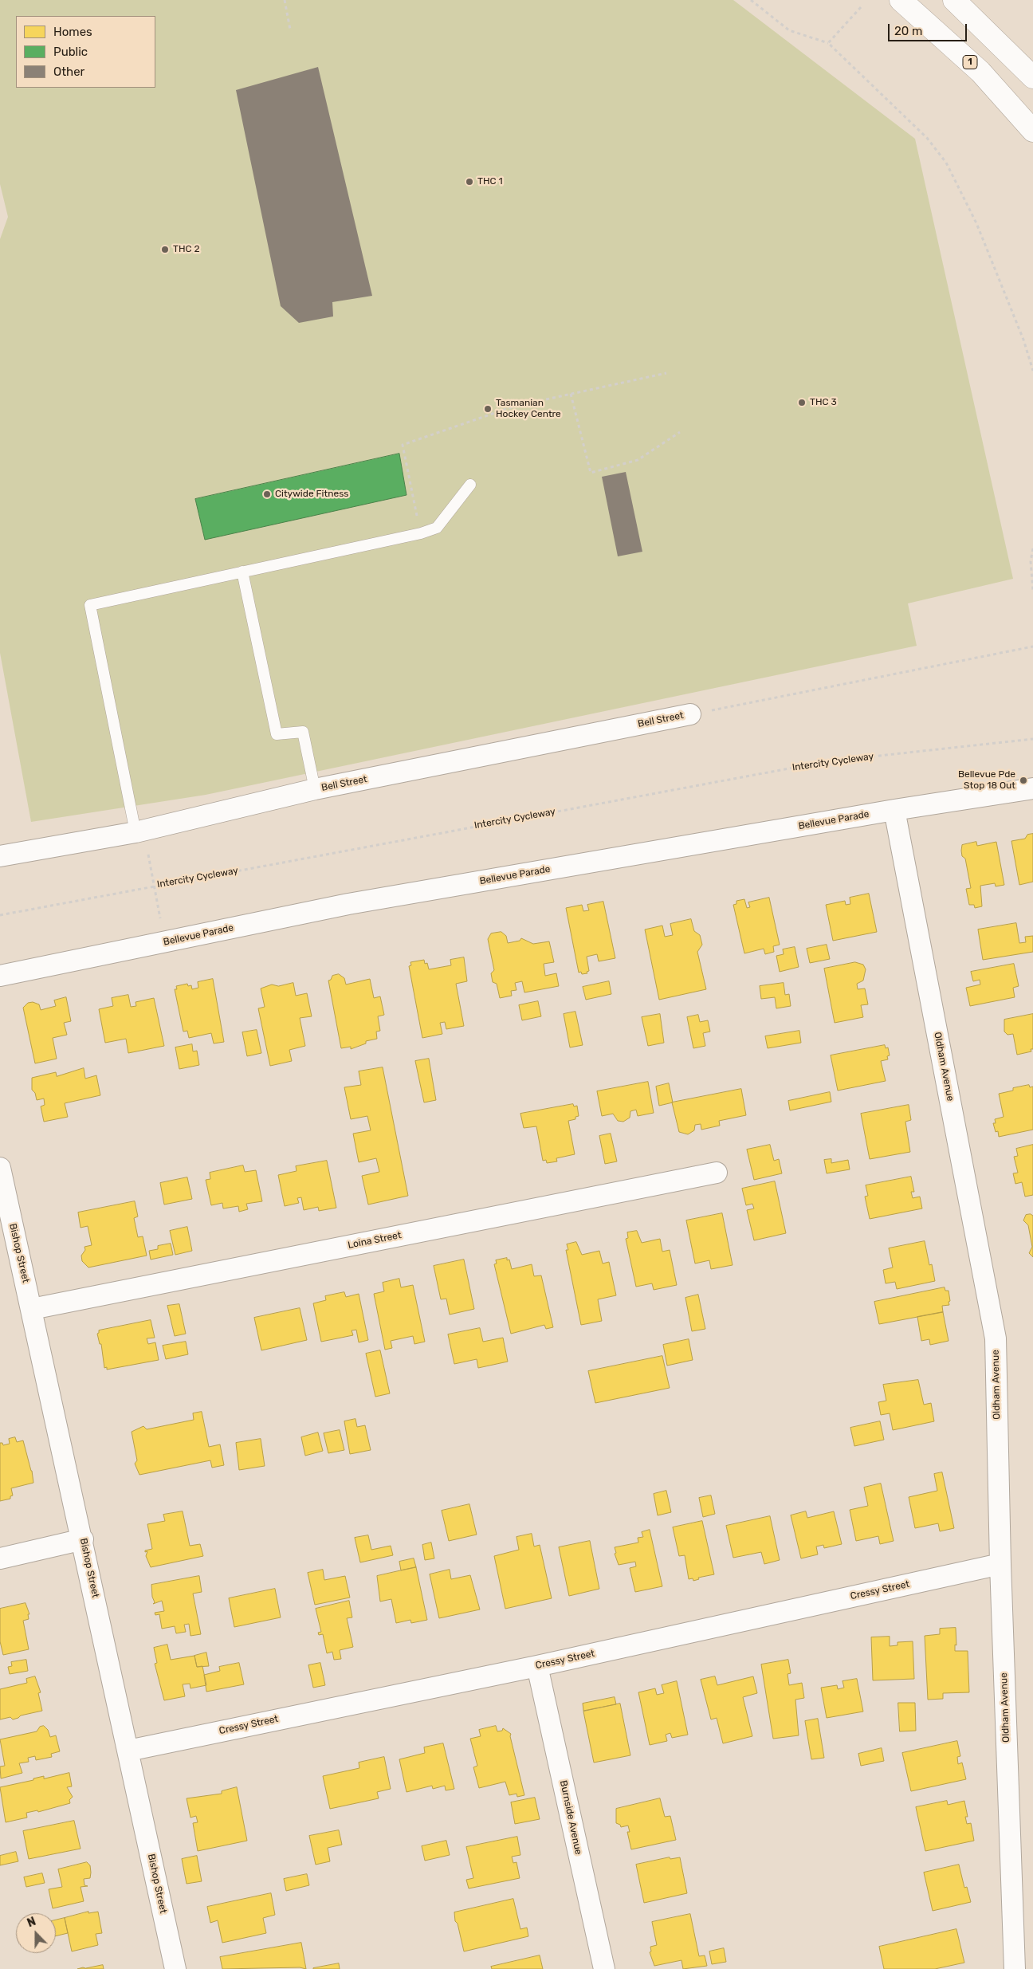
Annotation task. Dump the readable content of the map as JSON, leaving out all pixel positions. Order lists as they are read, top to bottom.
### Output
{
  "streets": {
    "highway": ["1"],
    "street": [
      "Bell Street",
      "Bellevue Parade",
      "Oldham Avenue",
      "Loina Street",
      "Bishop Street",
      "Cressy Street",
      "Burnside Avenue"
    ],
    "path": ["Intercity Cycleway"]
  },
  "crossings": [
    ["Bellevue Parade", "Oldham Avenue"],
    ["Oldham Avenue", "Cressy Street"],
    ["Loina Street", "Bishop Street"],
    ["Bishop Street", "Cressy Street"],
    ["Cressy Street", "Burnside Avenue"]
  ],
  "places": [
    "THC 1",
    "THC 2",
    "THC 3",
    "Tasmanian Hockey Centre",
    "Citywide Fitness",
    "Bellevue Pde Stop 18 Out"
  ],
  "legend": ["Homes", "Public", "Other"],
  "scale_bar": "20 m",
  "north": "top"
}
